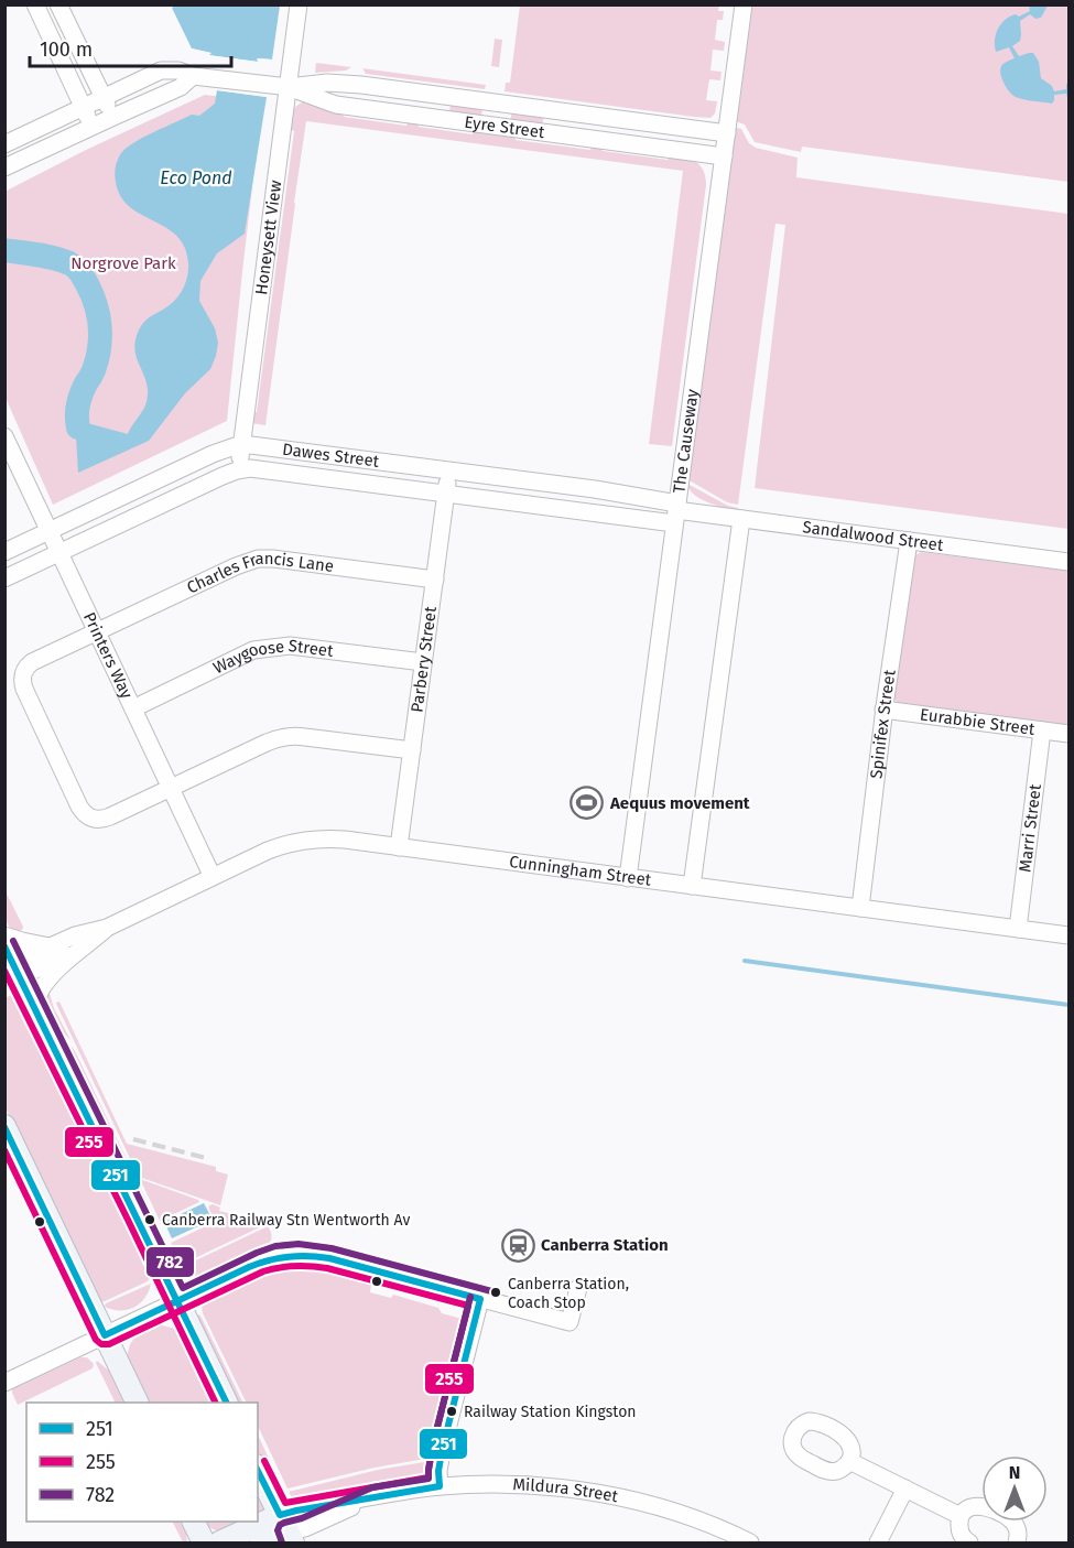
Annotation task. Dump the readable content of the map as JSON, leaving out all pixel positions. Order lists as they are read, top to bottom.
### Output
{
  "streets": {
    "street": [
      "Eyre Street",
      "Honeysett View",
      "The Causeway",
      "Dawes Street",
      "Sandalwood Street",
      "Charles Francis Lane",
      "Printers Way",
      "Parbery Street",
      "Waygoose Street",
      "Eurabbie Street",
      "Spinifex Street",
      "Marri Street",
      "Cunningham Street",
      "Mildura Street"
    ]
  },
  "crossings": [
    ["Eyre Street", "Honeysett View"],
    ["Eyre Street", "The Causeway"],
    ["Honeysett View", "Dawes Street"],
    ["The Causeway", "Dawes Street"],
    ["The Causeway", "Sandalwood Street"],
    ["The Causeway", "Cunningham Street"],
    ["Dawes Street", "Sandalwood Street"],
    ["Dawes Street", "Printers Way"],
    ["Dawes Street", "Parbery Street"],
    ["Sandalwood Street", "Spinifex Street"],
    ["Charles Francis Lane", "Printers Way"],
    ["Charles Francis Lane", "Parbery Street"],
    ["Printers Way", "Waygoose Street"],
    ["Printers Way", "Cunningham Street"],
    ["Parbery Street", "Waygoose Street"],
    ["Parbery Street", "Cunningham Street"],
    ["Eurabbie Street", "Spinifex Street"],
    ["Eurabbie Street", "Marri Street"],
    ["Spinifex Street", "Cunningham Street"],
    ["Marri Street", "Cunningham Street"]
  ],
  "water": ["Eco Pond"],
  "parks": ["Norgrove Park"],
  "places": {
    "sports": ["Aequus movement"],
    "other": ["Canberra Railway Stn Wentworth Av", "Canberra Station, Coach Stop", "Railway Station Kingston"],
    "station": ["Canberra Station"]
  },
  "lines": ["transit line 782", "transit line 251", "transit line 255"],
  "legend": ["251", "255", "782"],
  "scale_bar": "100 m",
  "north": "top"
}
